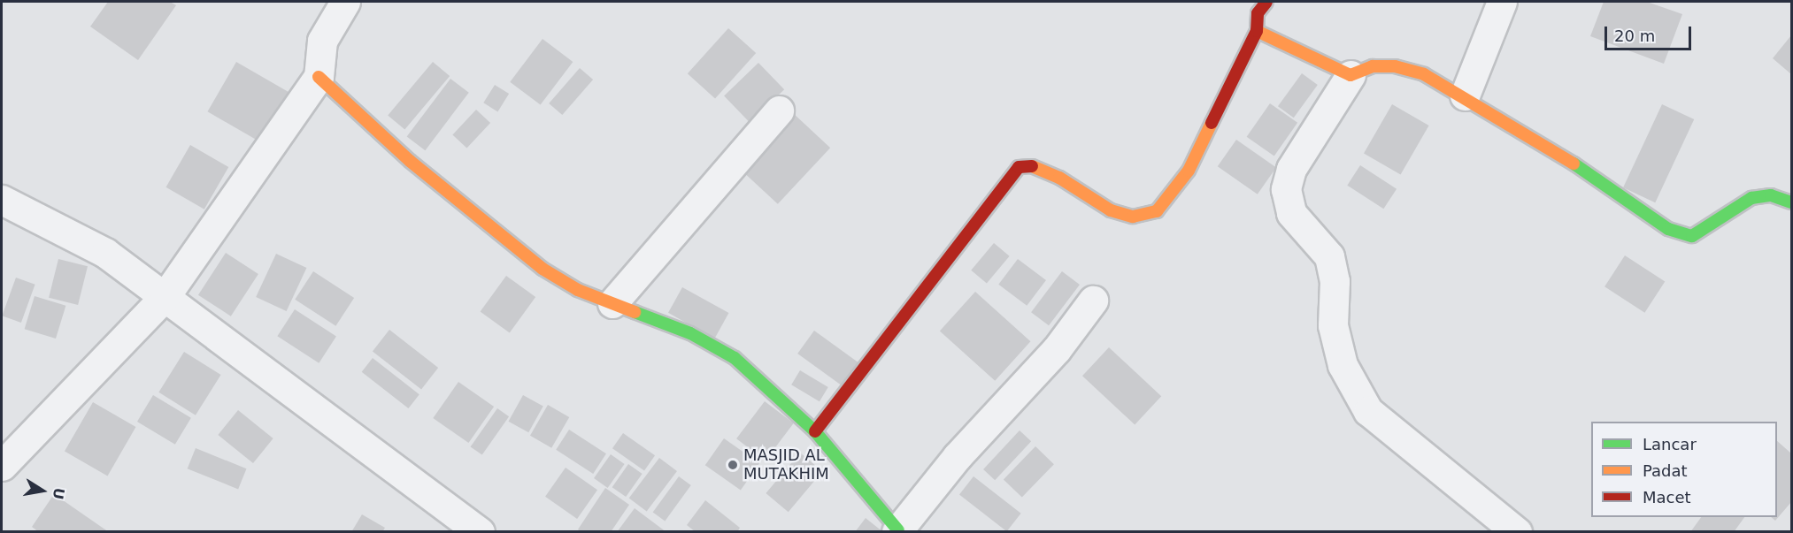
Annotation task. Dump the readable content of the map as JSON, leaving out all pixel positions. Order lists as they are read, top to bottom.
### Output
{
  "places": ["MASJID AL MUTAKHIM"],
  "legend": ["Lancar", "Padat", "Macet"],
  "scale_bar": "20 m",
  "north": "right"
}
